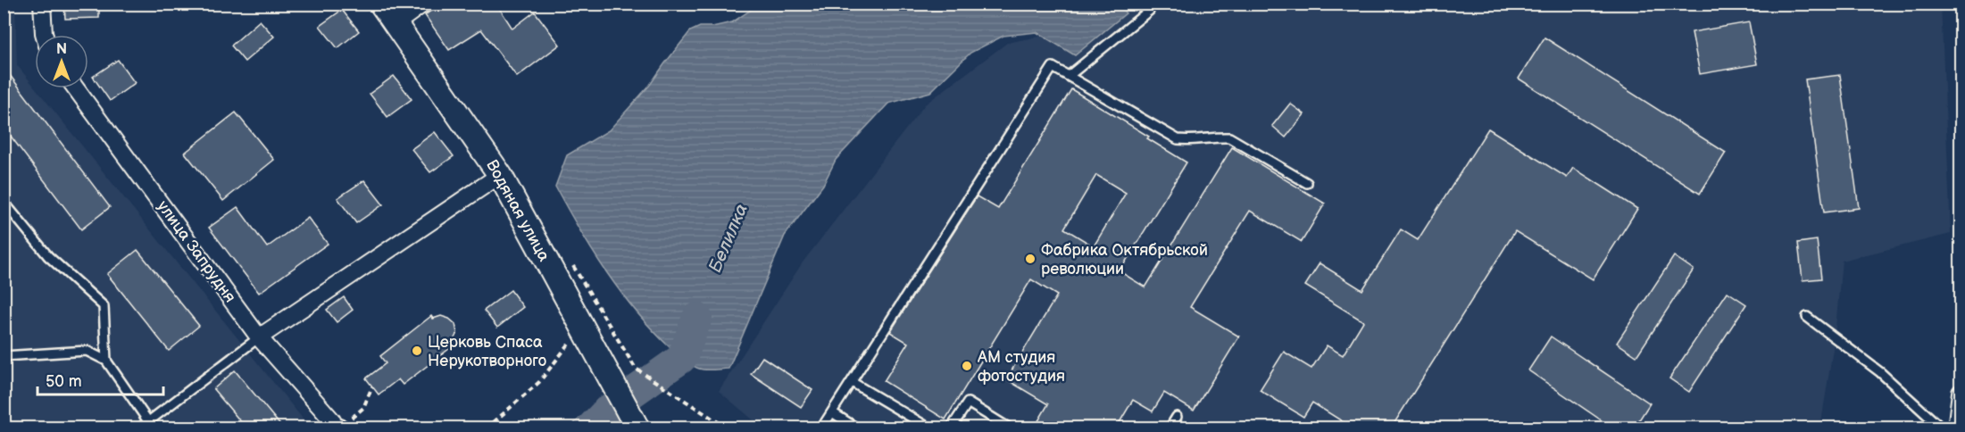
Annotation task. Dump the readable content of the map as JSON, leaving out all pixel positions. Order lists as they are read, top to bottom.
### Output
{
  "streets": {
    "street": ["Водяная улица", "улица Запрудня"]
  },
  "water": ["Белилка"],
  "places": ["Фабрика Октябрьской революции", "Церковь Спаса Нерукотворного", "АМ студия фотостудия"],
  "scale_bar": "50 m",
  "north": "top"
}
